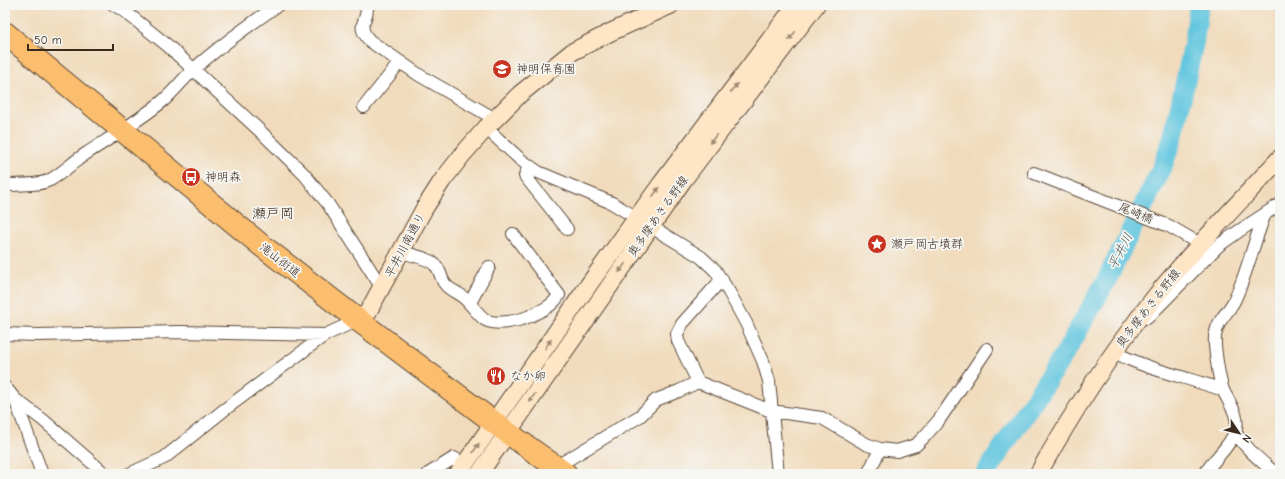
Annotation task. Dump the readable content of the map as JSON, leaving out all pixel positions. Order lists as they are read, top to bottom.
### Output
{
  "streets": {
    "highway": ["滝山街道"],
    "main road": ["奥多摩あきる野線", "平井川南通り"],
    "street": ["尾崎橋"]
  },
  "crossings": [
    ["尾崎橋", "奥多摩あきる野線"],
    ["奥多摩あきる野線", "滝山街道"],
    ["平井川南通り", "滝山街道"]
  ],
  "districts": ["瀬戸岡"],
  "water": ["平井川"],
  "places": {
    "school or university": ["神明保育園"],
    "bus stop": ["神明森"],
    "place": ["瀬戸岡古墳群"],
    "restaurant": ["なか卵"]
  },
  "scale_bar": "50 m",
  "north": "bottom right"
}
